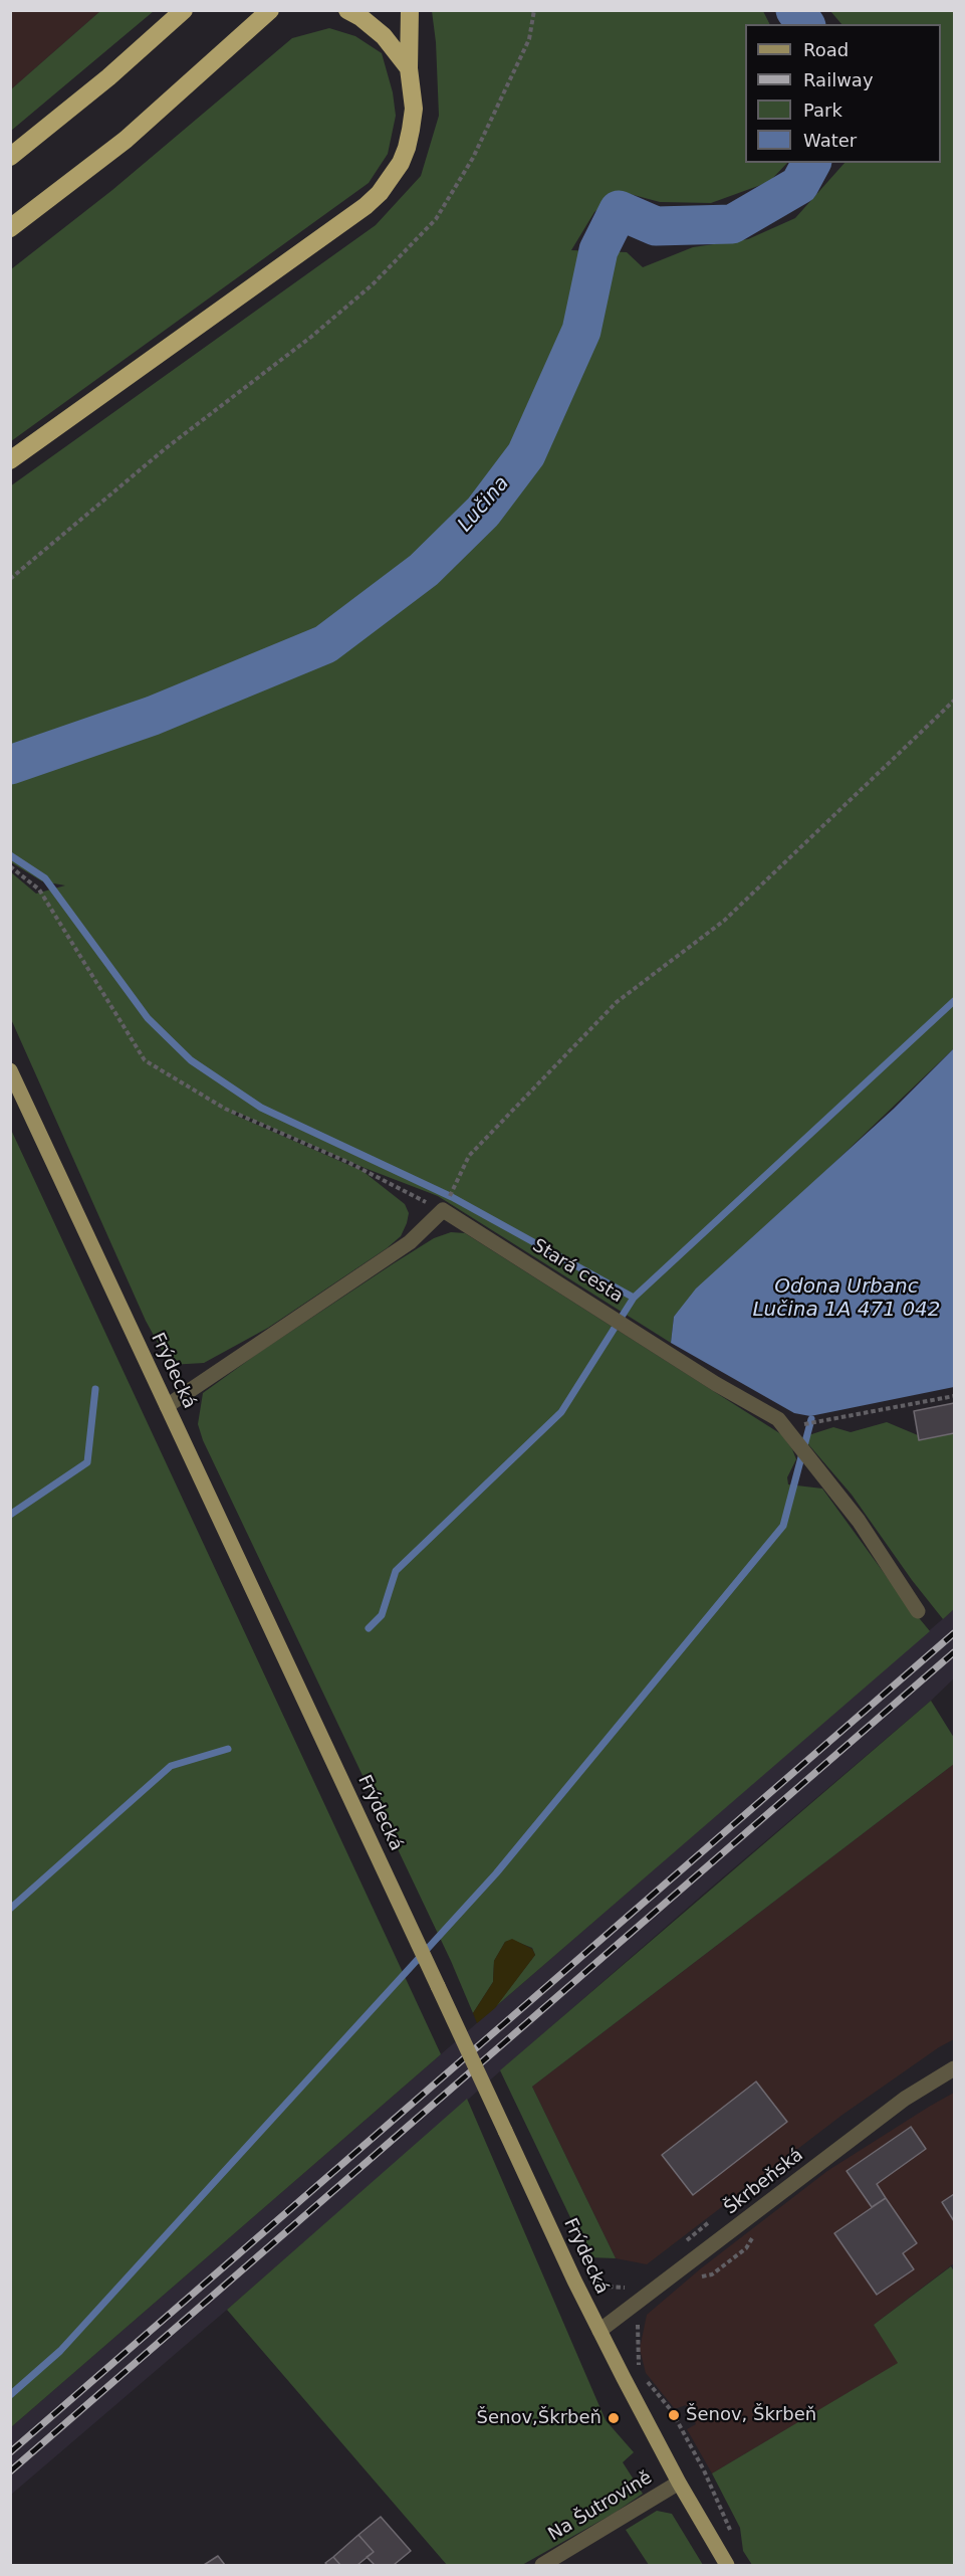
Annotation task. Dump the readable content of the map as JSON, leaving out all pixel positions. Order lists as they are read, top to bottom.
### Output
{
  "streets": {
    "main road": ["Frýdecká"],
    "street": ["Stará cesta", "Škrbeňská", "Na Šutrovině"]
  },
  "crossings": [
    ["Frýdecká", "Škrbeňská"],
    ["Frýdecká", "Na Šutrovině"]
  ],
  "water": ["Lučina", "Odona Urbanc Lučina 1A 471 042"],
  "places": ["Šenov, Škrbeň", "Šenov,Škrbeň"],
  "legend": [
    "Road",
    "Railway",
    "Park",
    "Water"
  ]
}
